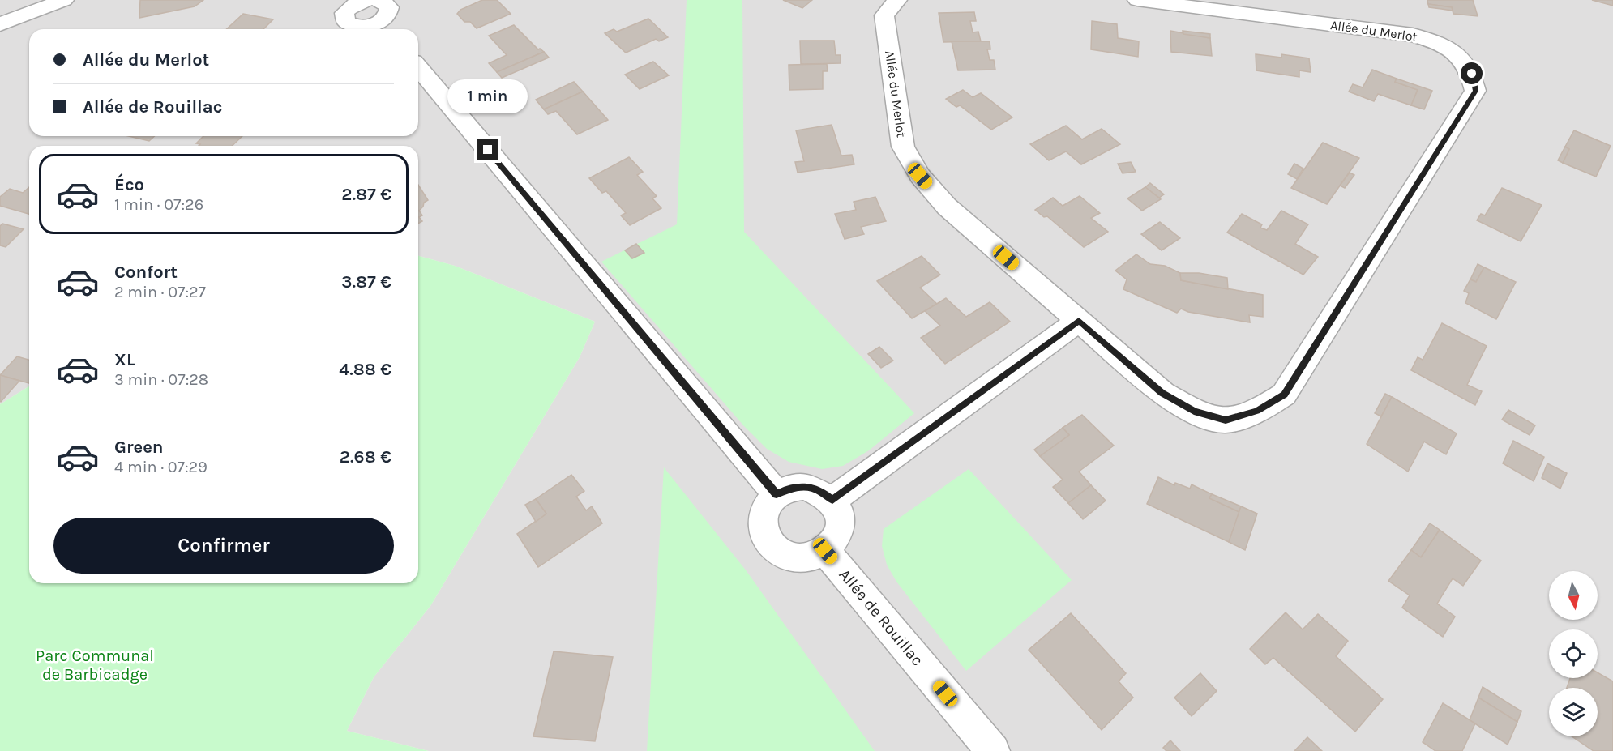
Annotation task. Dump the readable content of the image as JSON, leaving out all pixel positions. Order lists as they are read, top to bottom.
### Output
{
  "streets": {
    "street": ["Allée du Merlot", "Allée de Rouillac"]
  },
  "parks": ["Parc Communal de Barbicadge"],
  "north": "bottom",
  "page": {
    "banner": ["Allée du Merlot", "Allée de Rouillac"],
    "bubble": "1 min",
    "list": [
      {
        "name": "Éco",
        "note": "1 min · 07:26",
        "value": "2.87 €"
      },
      {
        "name": "Confort",
        "note": "2 min · 07:27",
        "value": "3.87 €"
      },
      {
        "name": "XL",
        "note": "3 min · 07:28",
        "value": "4.88 €"
      },
      {
        "name": "Green",
        "note": "4 min · 07:29",
        "value": "2.68 €"
      }
    ],
    "buttons": "Confirmer"
  }
}
